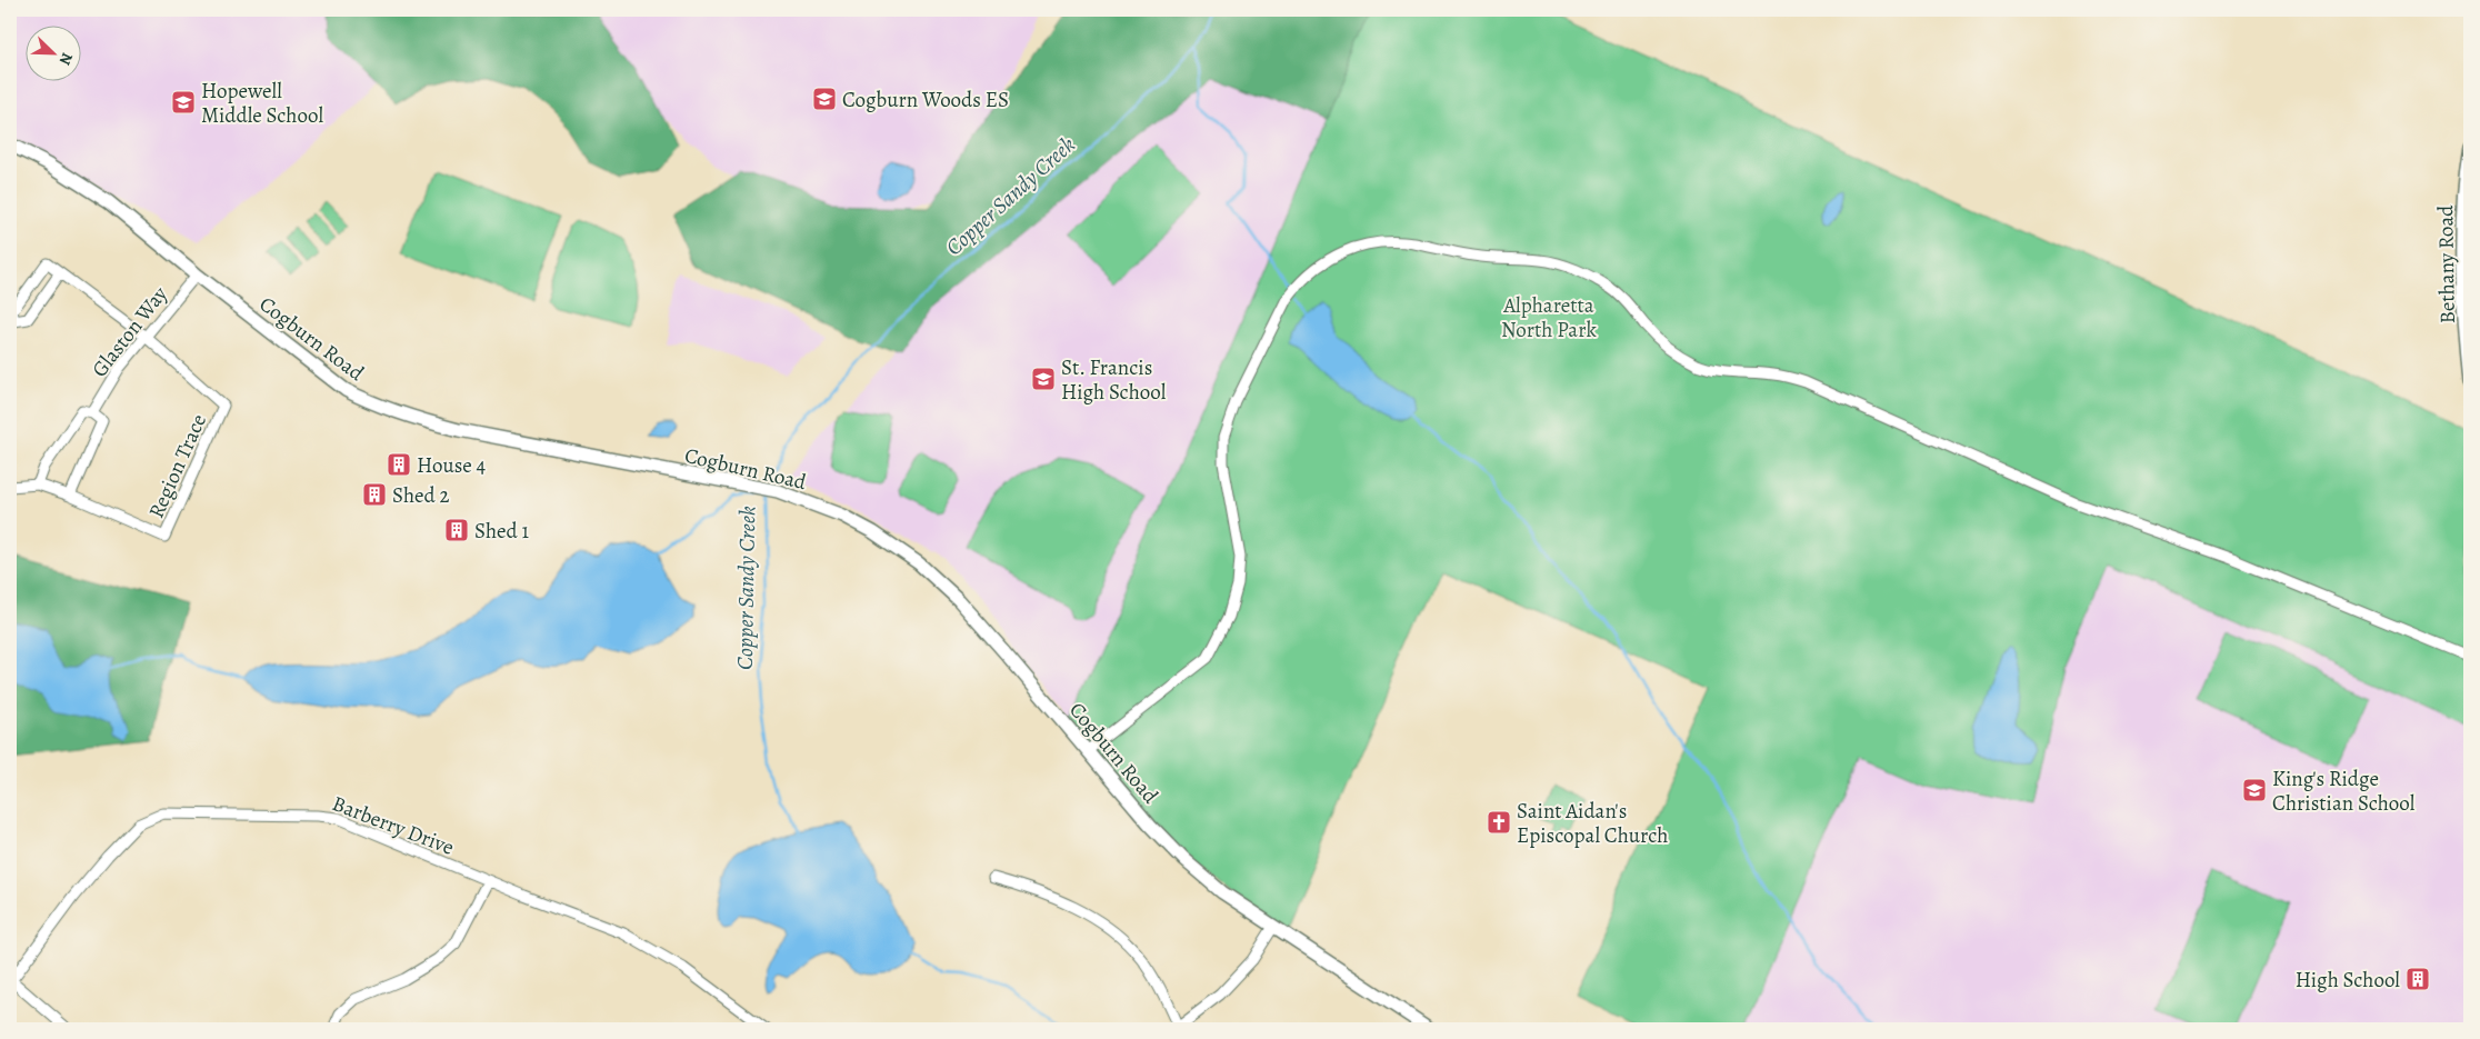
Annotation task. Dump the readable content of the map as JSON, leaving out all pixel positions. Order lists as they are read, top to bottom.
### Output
{
  "streets": {
    "street": [
      "Bethany Road",
      "Glaston Way",
      "Cogburn Road",
      "Region Trace",
      "Barberry Drive"
    ]
  },
  "crossings": [
    ["Glaston Way", "Cogburn Road"],
    ["Glaston Way", "Region Trace"]
  ],
  "water": ["Copper Sandy Creek"],
  "parks": ["Alpharetta North Park"],
  "places": {
    "school or university": [
      "Cogburn Woods ES",
      "Hopewell Middle School",
      "St. Francis High School",
      "King's Ridge Christian School"
    ],
    "building": [
      "House 4",
      "Shed 2",
      "Shed 1",
      "High School"
    ],
    "church": ["Saint Aidan's Episcopal Church"]
  },
  "north": "bottom right"
}
